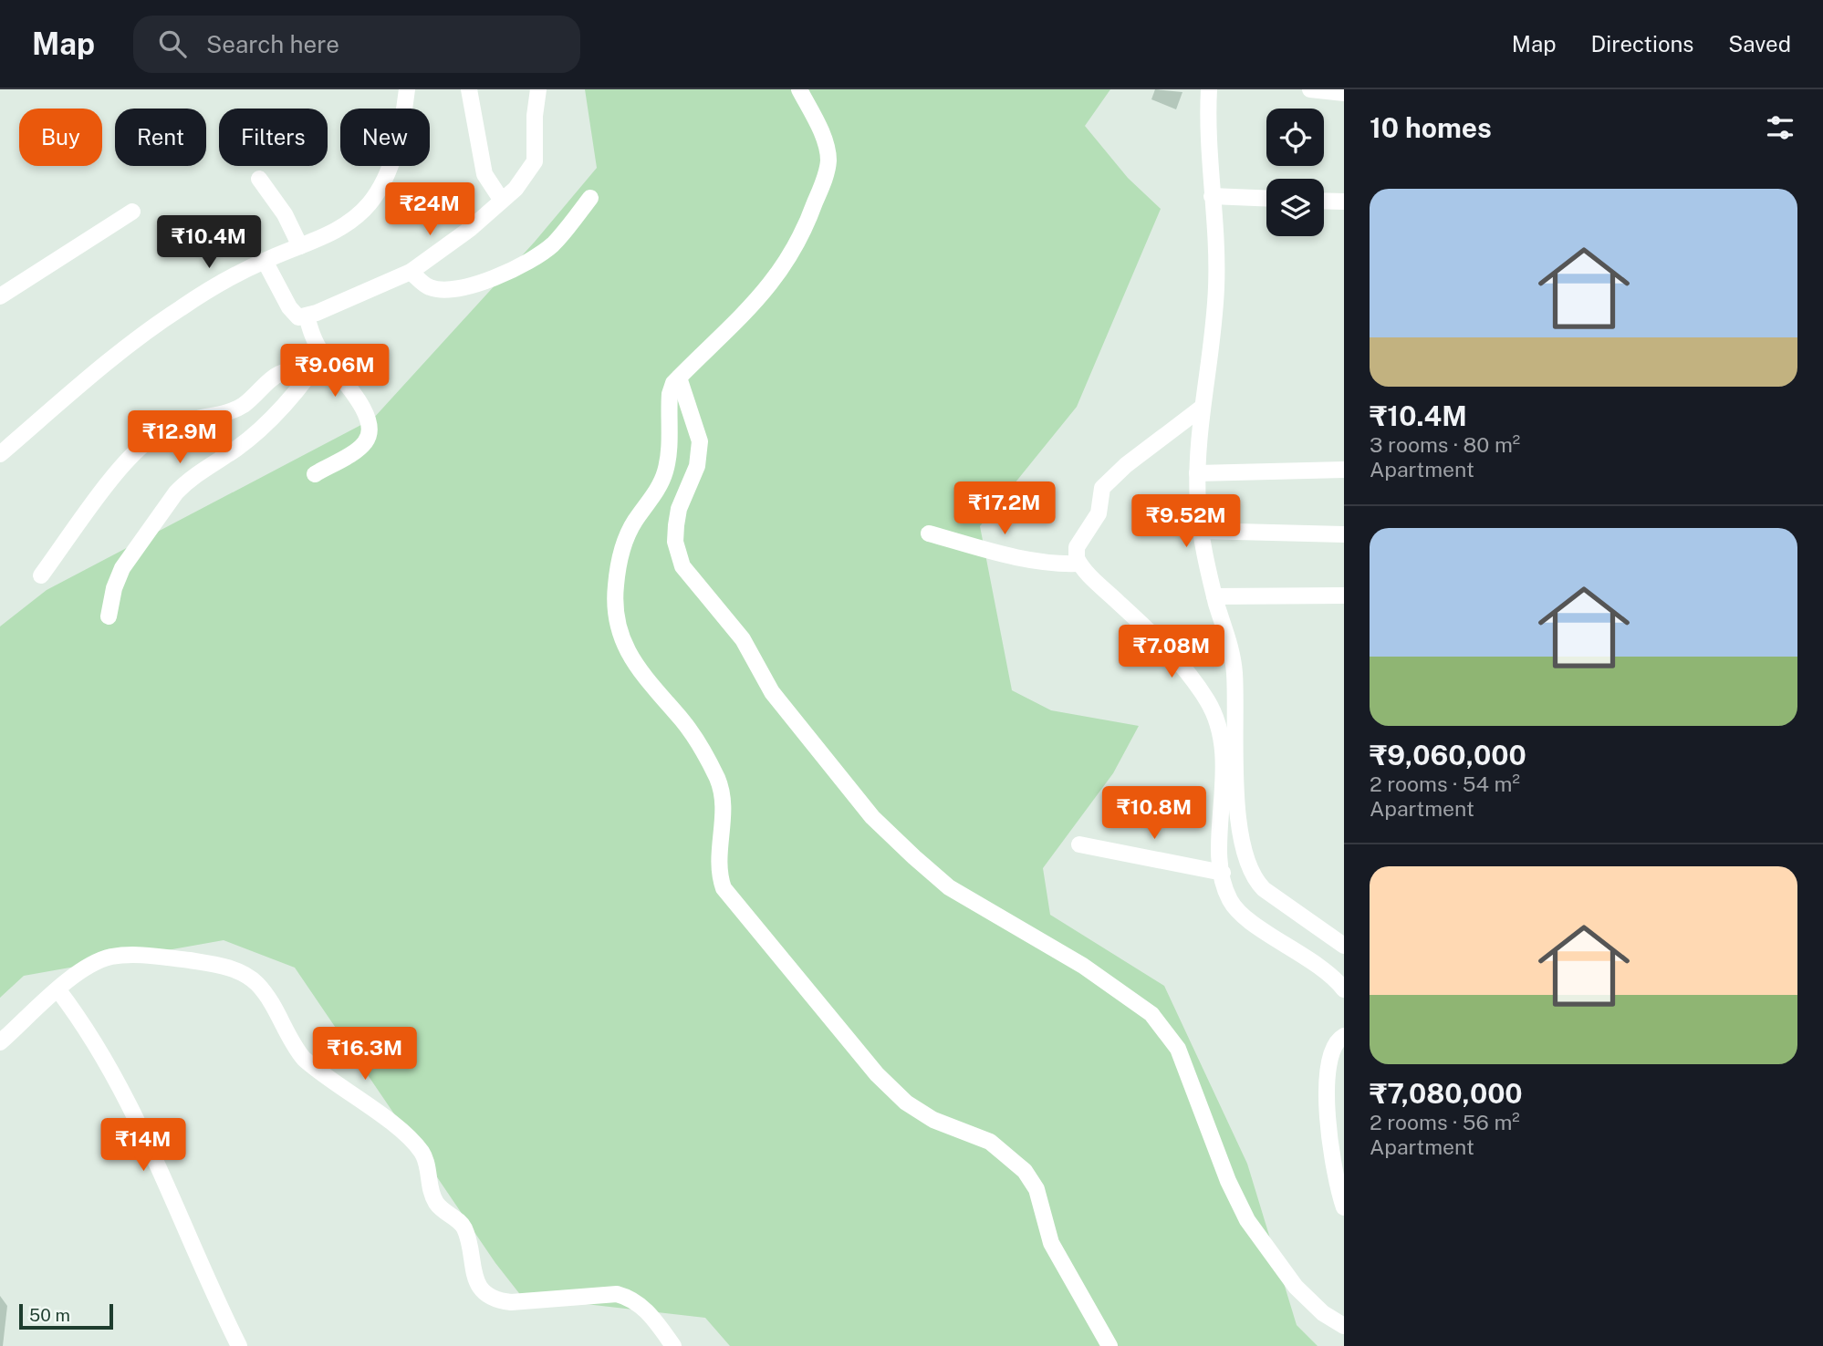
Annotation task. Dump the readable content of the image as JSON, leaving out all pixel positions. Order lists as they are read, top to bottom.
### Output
{
  "scale_bar": "50 m",
  "page": {
    "header": "Map",
    "search": "Search here",
    "nav": ["Map", "Directions", "Saved"],
    "heading": "10 homes",
    "chip": [
      "Buy",
      "Rent",
      "Filters",
      "New"
    ],
    "list": [
      {
        "name": "₹10.4M",
        "note": "3 rooms · 80 m² · Apartment"
      },
      {
        "name": "₹9,060,000",
        "note": "2 rooms · 54 m² · Apartment"
      },
      {
        "name": "₹7,080,000",
        "note": "2 rooms · 56 m² · Apartment"
      }
    ],
    "price": [
      "₹24M",
      "₹10.4M",
      "₹9.06M",
      "₹12.9M",
      "₹17.2M",
      "₹9.52M",
      "₹7.08M",
      "₹10.8M",
      "₹16.3M",
      "₹14M"
    ],
    "scale": "50 m"
  }
}
